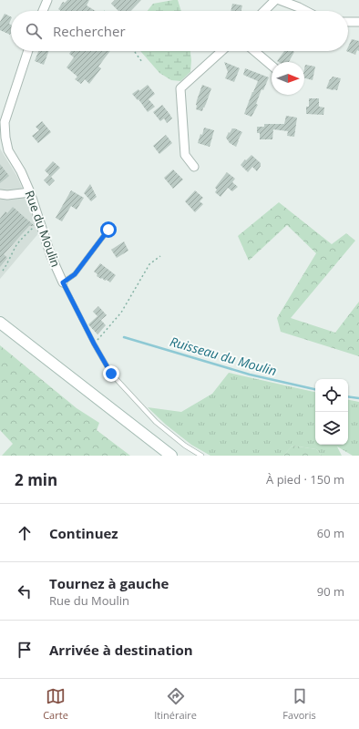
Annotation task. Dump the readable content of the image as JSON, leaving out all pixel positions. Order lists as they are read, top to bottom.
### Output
{
  "streets": {
    "street": ["Rue du Moulin"]
  },
  "water": ["Ruisseau du Moulin"],
  "north": "right",
  "page": {
    "search": "Rechercher",
    "heading": ["2 min", "À pied · 150 m"],
    "list": [
      ["Continuez", "60 m"],
      ["Tournez à gauche", "Rue du Moulin", "90 m"],
      "Arrivée à destination"
    ],
    "nav": ["Carte", "Itinéraire", "Favoris"]
  }
}
